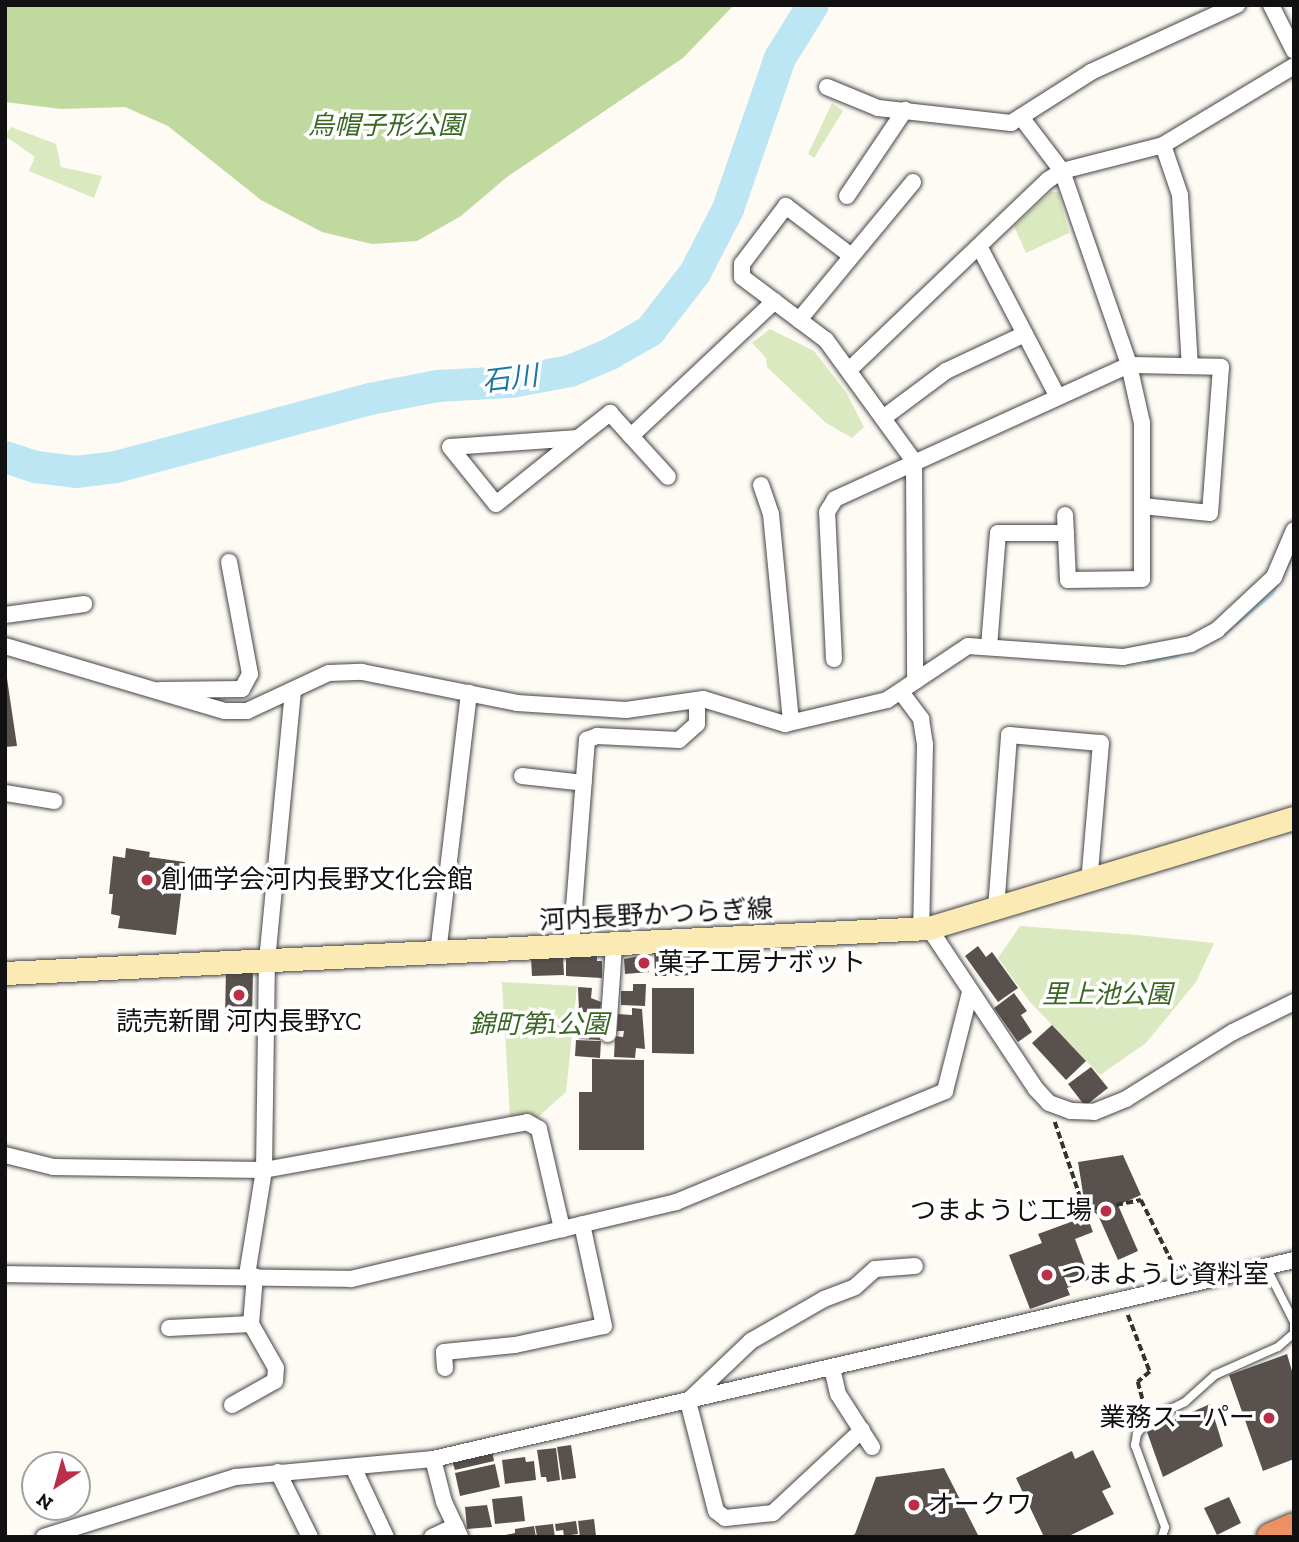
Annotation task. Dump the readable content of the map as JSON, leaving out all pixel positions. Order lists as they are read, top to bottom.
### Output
{
  "streets": {
    "main road": ["河内長野かつらぎ線"]
  },
  "water": ["石川"],
  "parks": ["烏帽子形公園", "里上池公園", "錦町第1公園"],
  "places": [
    "創価学会河内長野文化会館",
    "菓子工房ナボット",
    "読売新聞 河内長野YC",
    "つまようじ工場",
    "つまようじ資料室",
    "業務スーパー",
    "オークワ"
  ],
  "north": "bottom left"
}
